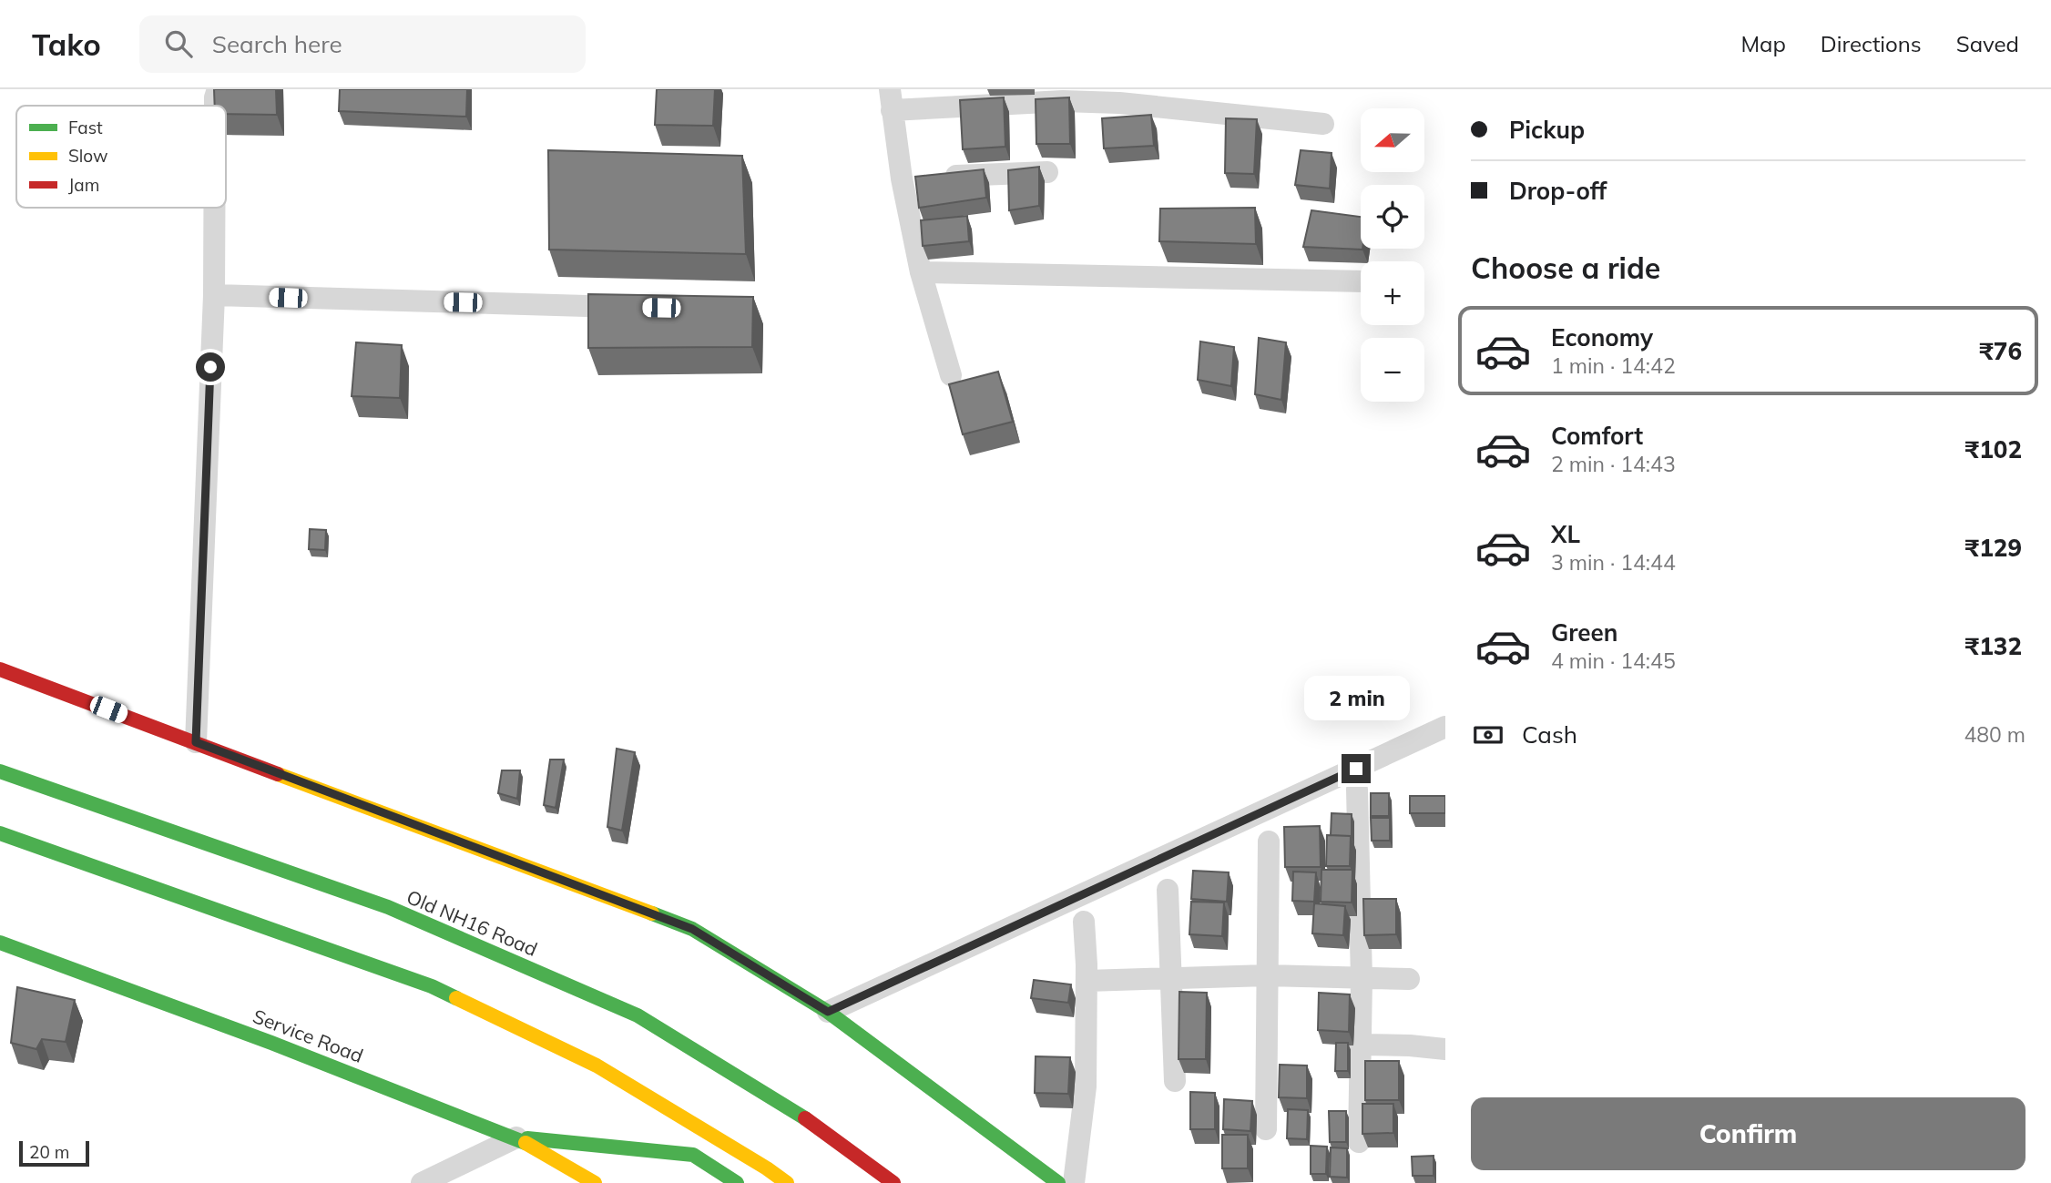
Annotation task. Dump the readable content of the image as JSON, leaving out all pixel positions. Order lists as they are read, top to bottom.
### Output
{
  "streets": {
    "street": ["Old NH16 Road", "Service Road"]
  },
  "legend": ["Fast", "Slow", "Jam"],
  "scale_bar": "20 m",
  "north": "left",
  "page": {
    "header": "Tako",
    "search": "Search here",
    "nav": ["Map", "Directions", "Saved"],
    "banner": ["Pickup", "Drop-off"],
    "map_buttons": ["+", "−"],
    "heading": "Choose a ride",
    "list": [
      {
        "name": "Economy",
        "note": "1 min · 14:42",
        "value": "₹76"
      },
      {
        "name": "Comfort",
        "note": "2 min · 14:43",
        "value": "₹102"
      },
      {
        "name": "XL",
        "note": "3 min · 14:44",
        "value": "₹129"
      },
      {
        "name": "Green",
        "note": "4 min · 14:45",
        "value": "₹132"
      }
    ],
    "bubble": "2 min",
    "pay": ["Cash", "480 m"],
    "buttons": "Confirm",
    "scale": "20 m"
  }
}
